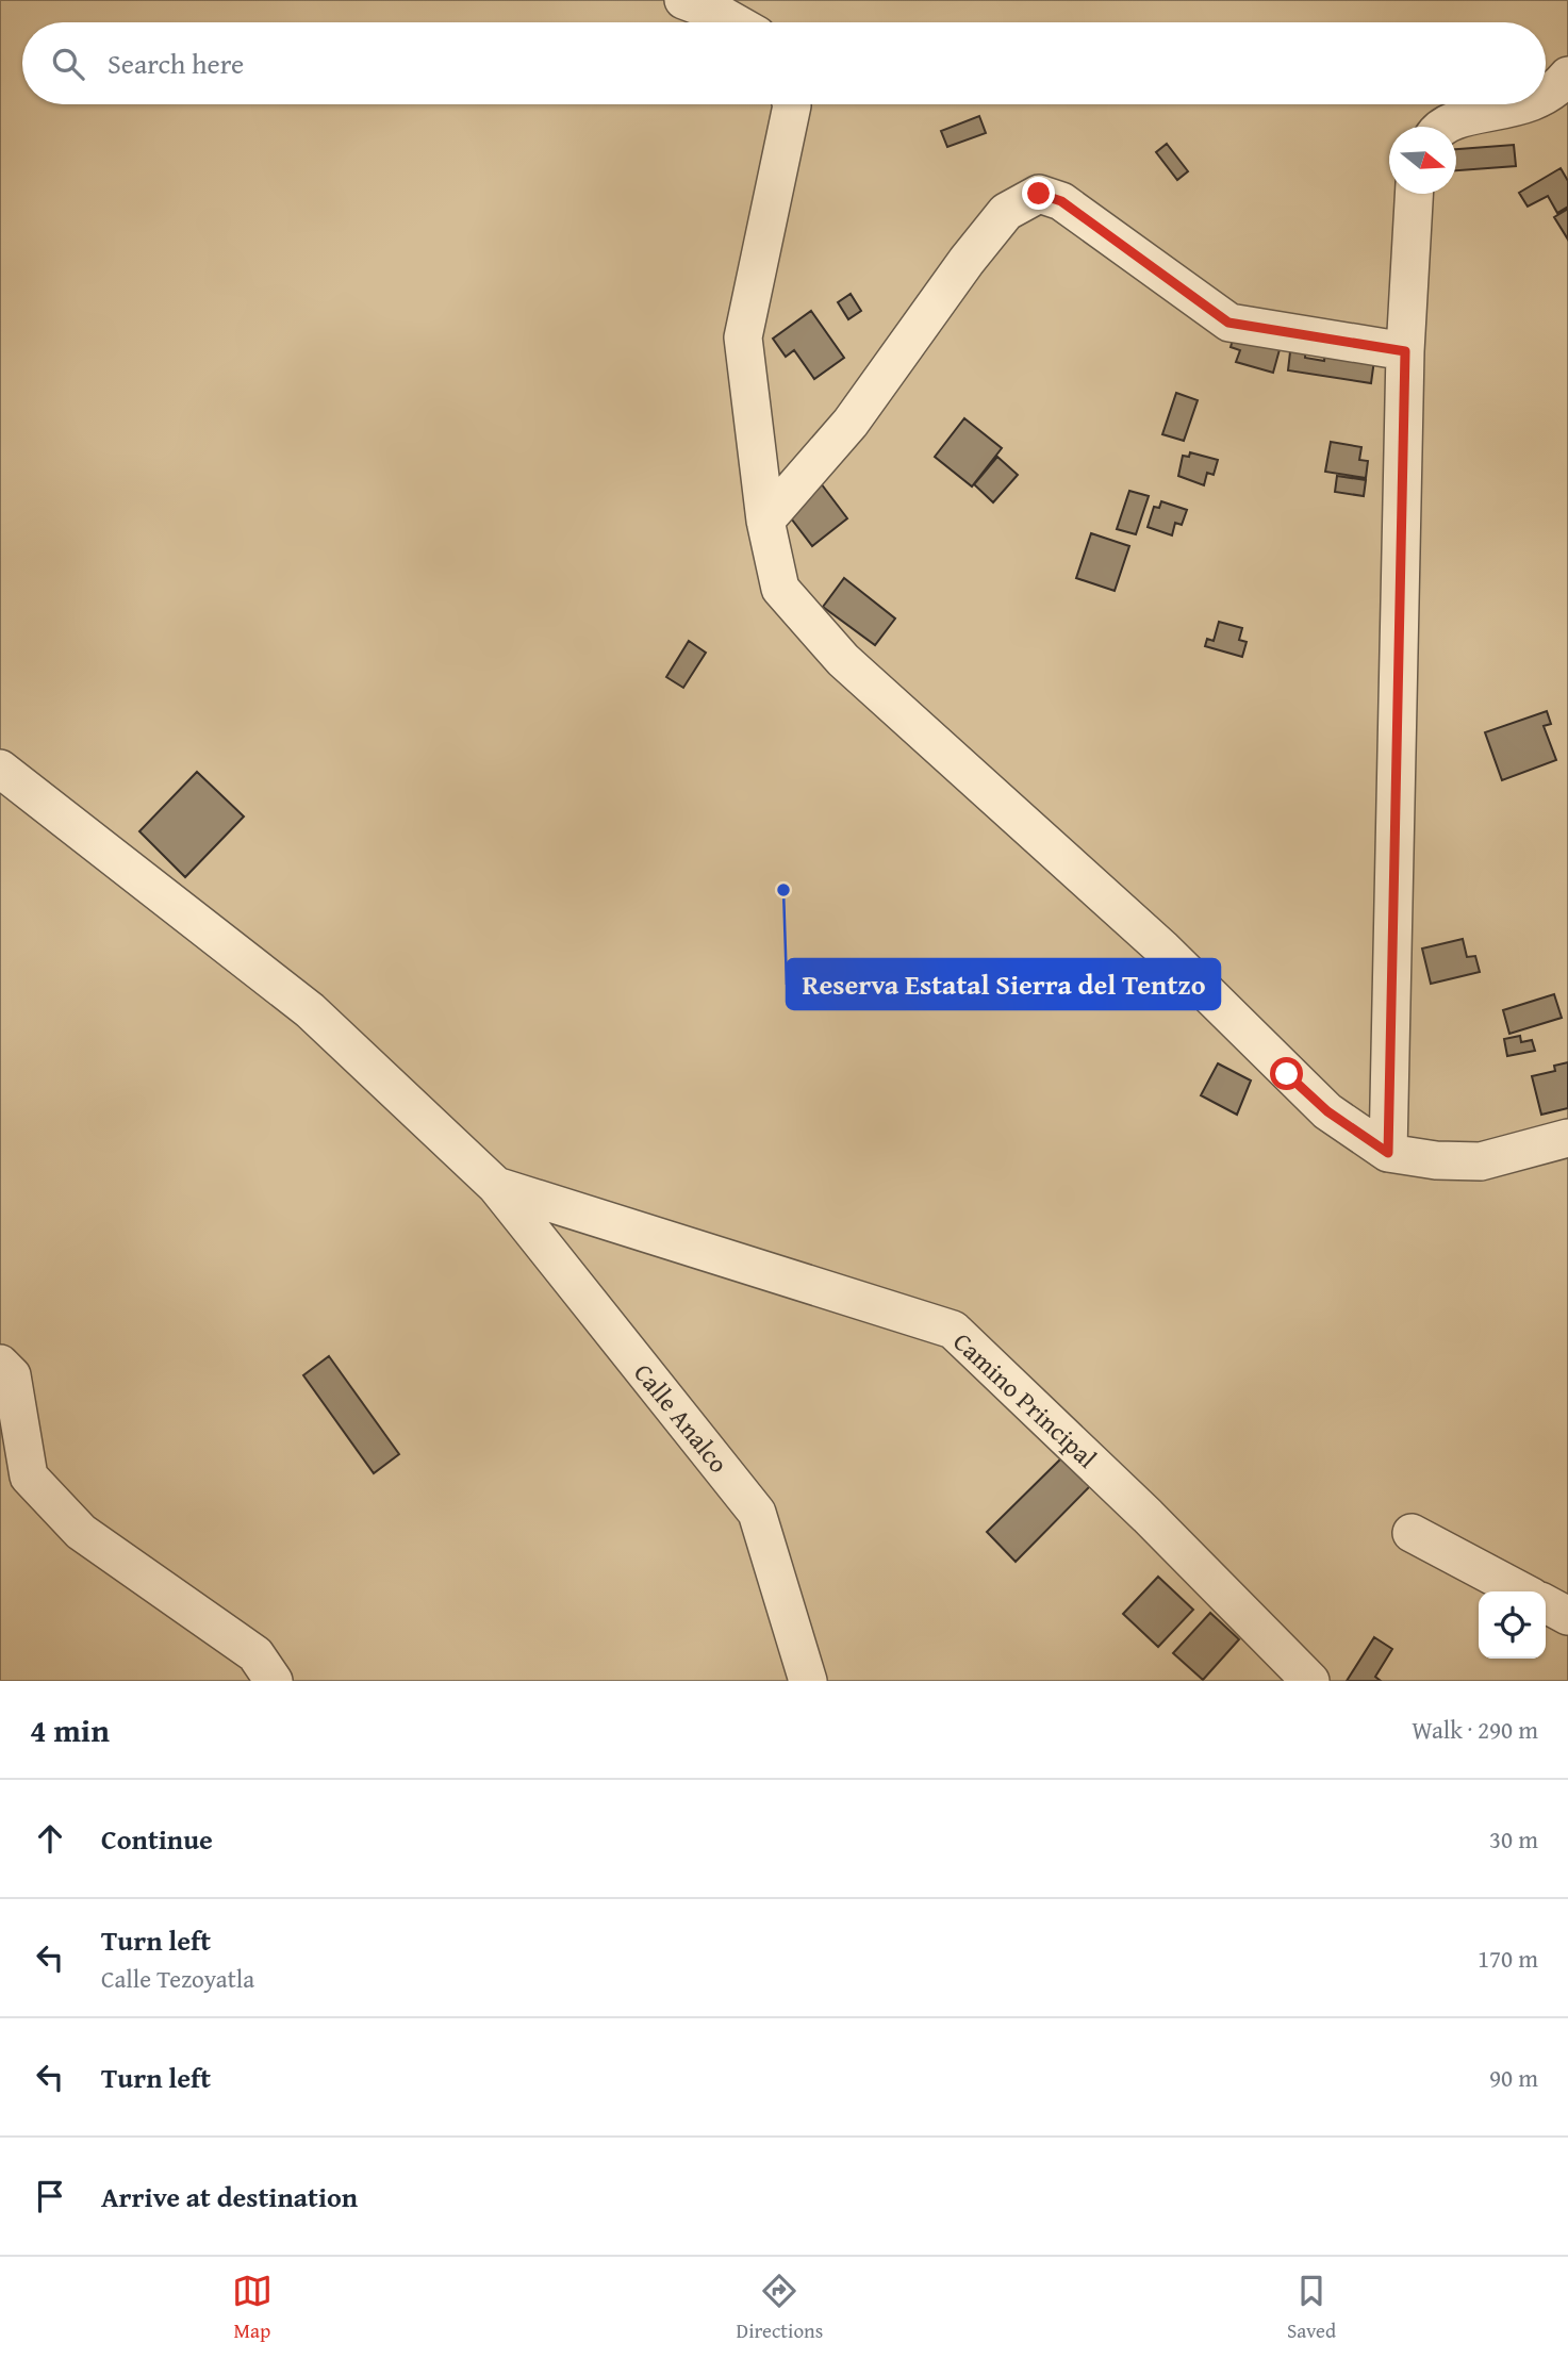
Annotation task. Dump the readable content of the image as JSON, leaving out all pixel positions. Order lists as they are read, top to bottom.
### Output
{
  "streets": {
    "street": ["Camino Principal", "Calle Analco"]
  },
  "crossings": [
    ["Camino Principal", "Calle Analco"]
  ],
  "places": ["Reserva Estatal Sierra del Tentzo"],
  "north": "right",
  "page": {
    "search": "Search here",
    "heading": ["4 min", "Walk · 290 m"],
    "list": [
      ["Continue", "30 m"],
      ["Turn left", "Calle Tezoyatla", "170 m"],
      ["Turn left", "90 m"],
      "Arrive at destination"
    ],
    "nav": ["Map", "Directions", "Saved"]
  }
}
